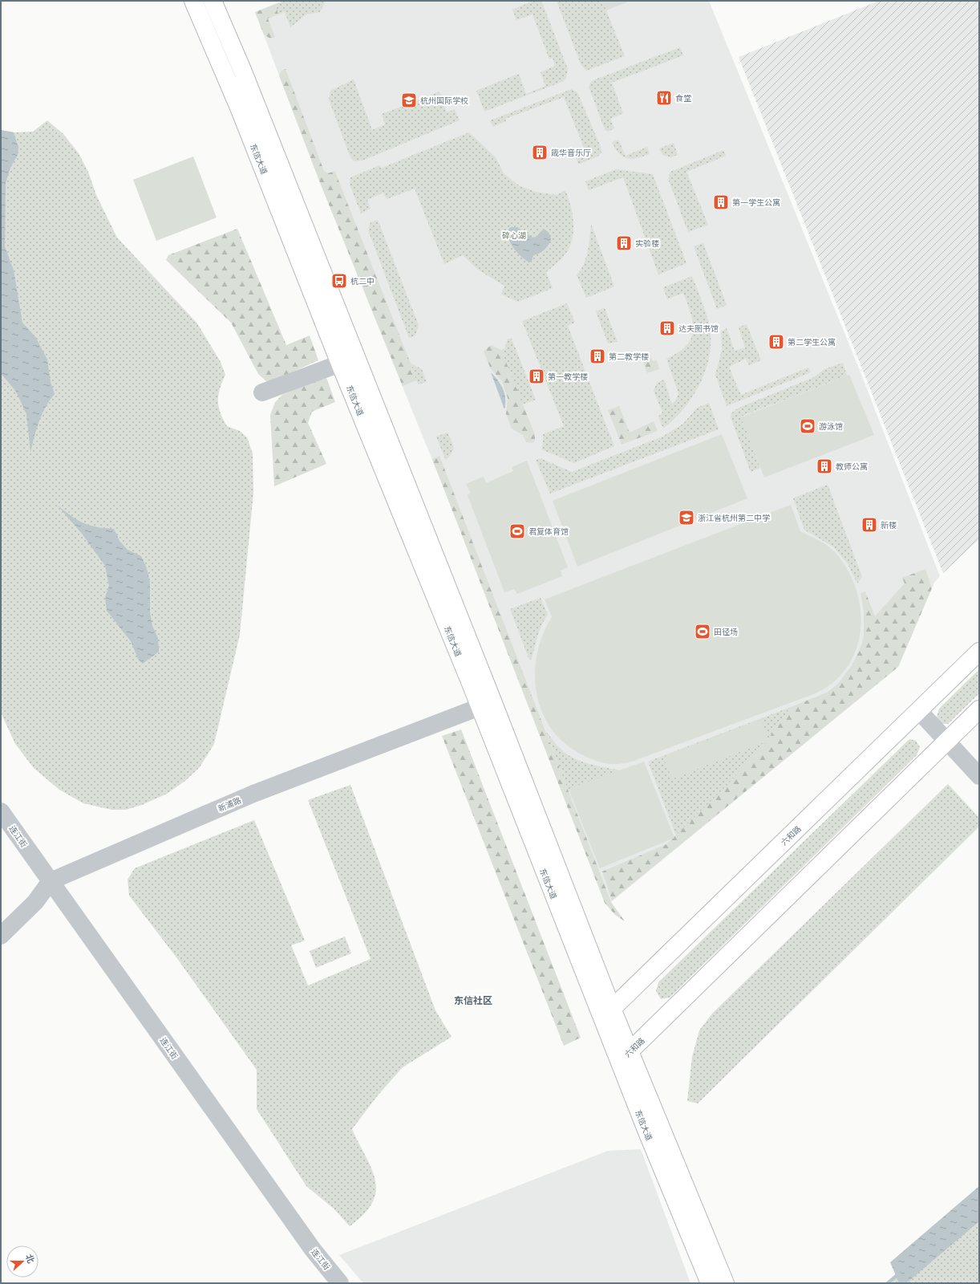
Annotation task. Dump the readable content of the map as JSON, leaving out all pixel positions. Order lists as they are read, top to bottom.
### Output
{
  "streets": {
    "main road": ["东信大道", "六和路"],
    "street": ["新浦路", "连江街"]
  },
  "crossings": [
    ["东信大道", "新浦路"],
    ["东信大道", "六和路"],
    ["新浦路", "连江街"]
  ],
  "districts": ["东信社区"],
  "parks": ["碎心湖"],
  "places": {
    "restaurant": ["食堂"],
    "school or university": ["杭州国际学校", "浙江省杭州第二中学"],
    "building": [
      "箴华音乐厅",
      "第一学生公寓",
      "实验楼",
      "达夫图书馆",
      "第二学生公寓",
      "第二教学楼",
      "第一教学楼",
      "教师公寓",
      "新楼"
    ],
    "bus stop": ["杭二中"],
    "sports": ["游泳馆", "君复体育馆", "田径场"]
  },
  "north": "right"
}
